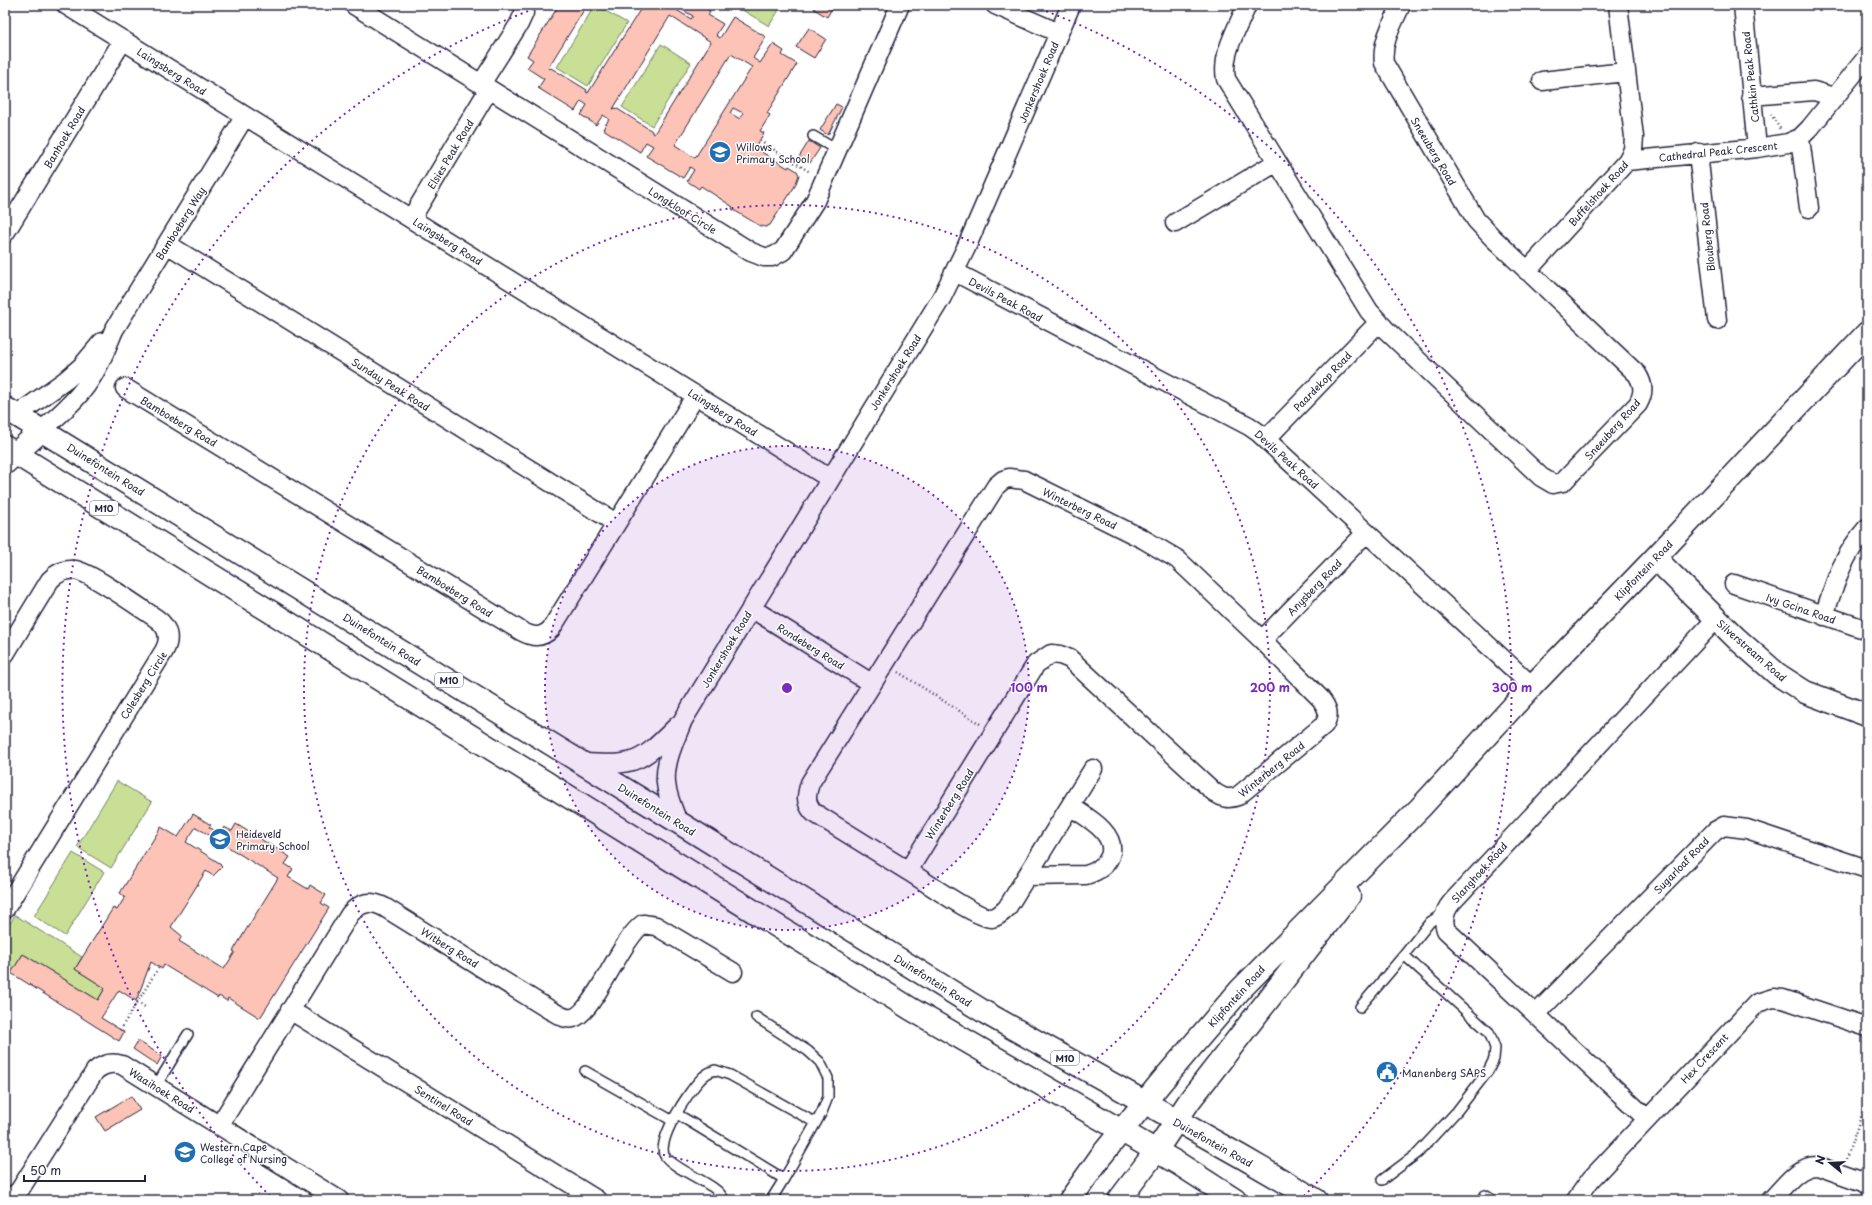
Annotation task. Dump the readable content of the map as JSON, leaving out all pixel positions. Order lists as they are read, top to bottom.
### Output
{
  "streets": {
    "main road": [
      "Duinefontein Road",
      "M10",
      "Klipfontein Road",
      "Silverstream Road"
    ],
    "street": [
      "Laingsberg Road",
      "Cathkin Peak Road",
      "Jonkershoek Road",
      "Banhoek Road",
      "Sneeuberg Road",
      "Cathedral Peak Crescent",
      "Elsies Peak Road",
      "Buffelshoek Road",
      "Longkloof Circle",
      "Bamboeberg Way",
      "Blouberg Road",
      "Devils Peak Road",
      "Paardekop Road",
      "Sunday Peak Road",
      "Bamboeberg Road",
      "Winterberg Road",
      "Anysberg Road",
      "Ivy Gcina Road",
      "Rondeberg Road",
      "Colesberg Circle",
      "Sugarloaf Road",
      "Slanghoek Road",
      "Witberg Road",
      "Hex Crescent",
      "Waaihoek Road",
      "Sentinel Road"
    ]
  },
  "crossings": [
    ["Laingsberg Road", "Jonkershoek Road"],
    ["Laingsberg Road", "Banhoek Road"],
    ["Laingsberg Road", "Elsies Peak Road"],
    ["Laingsberg Road", "Bamboeberg Way"],
    ["Laingsberg Road", "Bamboeberg Road"],
    ["Cathkin Peak Road", "Cathedral Peak Crescent"],
    ["Jonkershoek Road", "Devils Peak Road"],
    ["Jonkershoek Road", "Duinefontein Road"],
    ["Jonkershoek Road", "Rondeberg Road"],
    ["Sneeuberg Road", "Buffelshoek Road"],
    ["Sneeuberg Road", "Paardekop Road"],
    ["Cathedral Peak Crescent", "Buffelshoek Road"],
    ["Cathedral Peak Crescent", "Blouberg Road"],
    ["Elsies Peak Road", "Longkloof Circle"],
    ["Bamboeberg Way", "Sunday Peak Road"],
    ["Bamboeberg Way", "Duinefontein Road"],
    ["Devils Peak Road", "Paardekop Road"],
    ["Devils Peak Road", "Klipfontein Road"],
    ["Devils Peak Road", "Anysberg Road"],
    ["Sunday Peak Road", "Bamboeberg Road"],
    ["Duinefontein Road", "Klipfontein Road"],
    ["M10", "Klipfontein Road"],
    ["Winterberg Road", "Anysberg Road"],
    ["Winterberg Road", "Rondeberg Road"],
    ["Klipfontein Road", "Silverstream Road"],
    ["Silverstream Road", "Slanghoek Road"],
    ["Sugarloaf Road", "Slanghoek Road"],
    ["Slanghoek Road", "Hex Crescent"],
    ["Witberg Road", "Waaihoek Road"],
    ["Witberg Road", "Sentinel Road"]
  ],
  "places": {
    "school or university": ["Willows Primary School", "Heideveld Primary School", "Western Cape College of Nursing"],
    "public building": ["Manenberg SAPS"]
  },
  "scale_bar": "50 m",
  "north": "left",
  "rings": ["100 m", "200 m", "300 m"]
}
